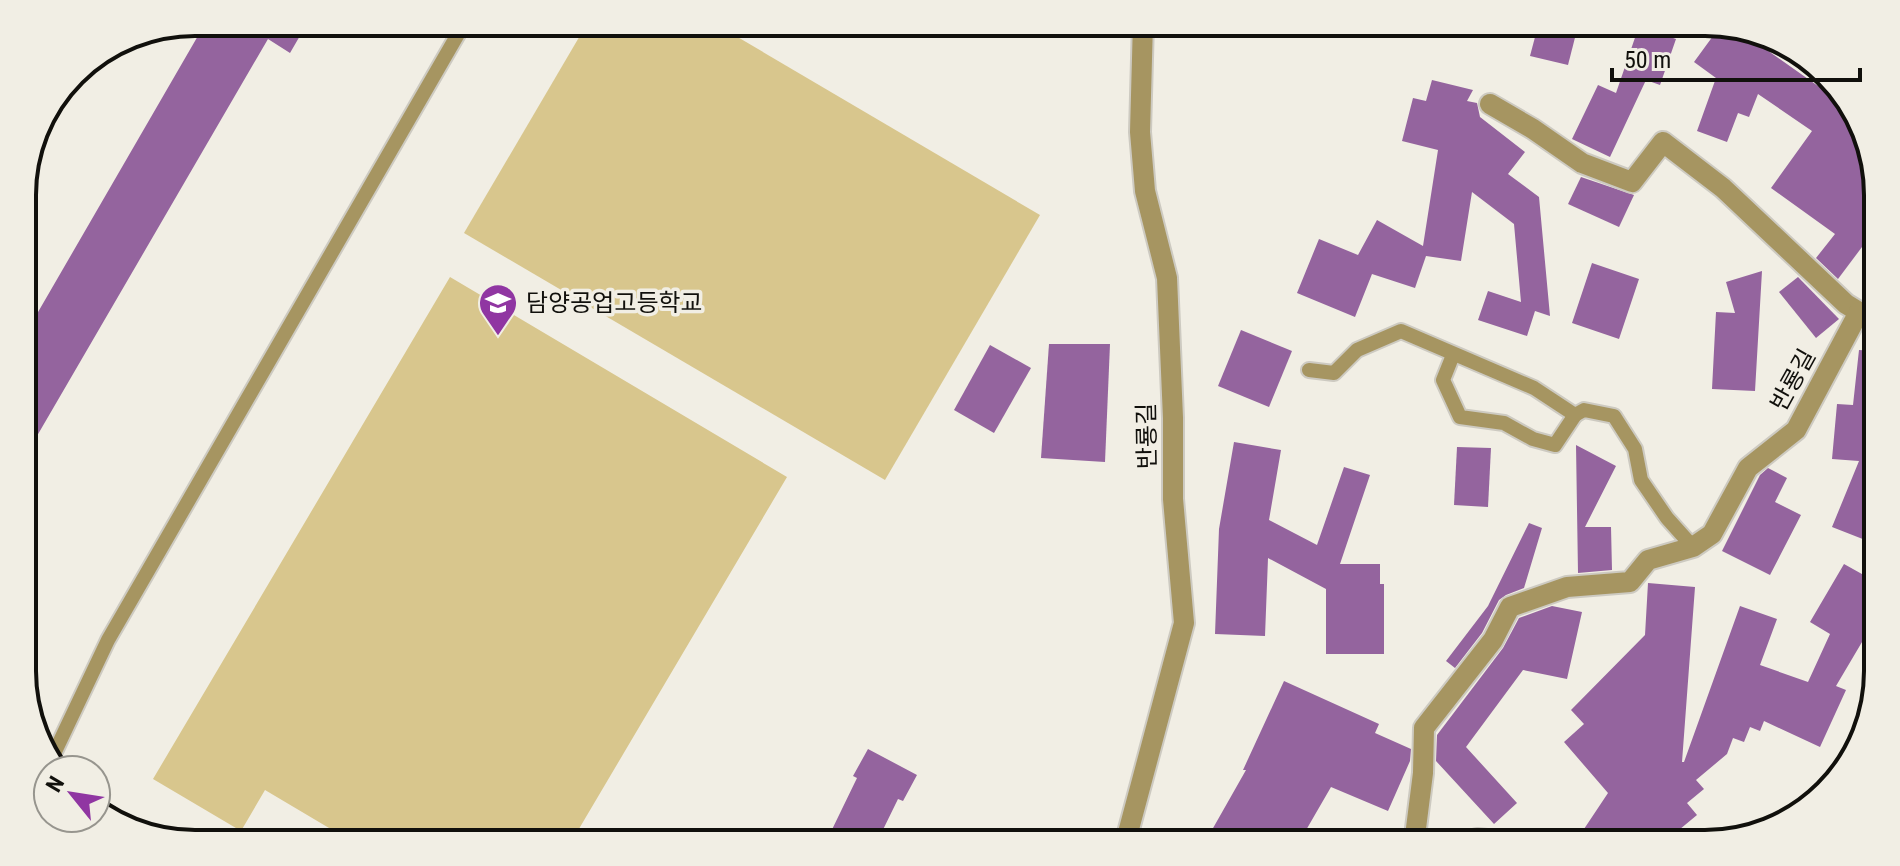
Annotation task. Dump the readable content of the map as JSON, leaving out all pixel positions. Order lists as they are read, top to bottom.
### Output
{
  "streets": {
    "street": ["반룡길"]
  },
  "places": {
    "school or university": ["담양공업고등학교"]
  },
  "scale_bar": "50 m",
  "north": "top left"
}
